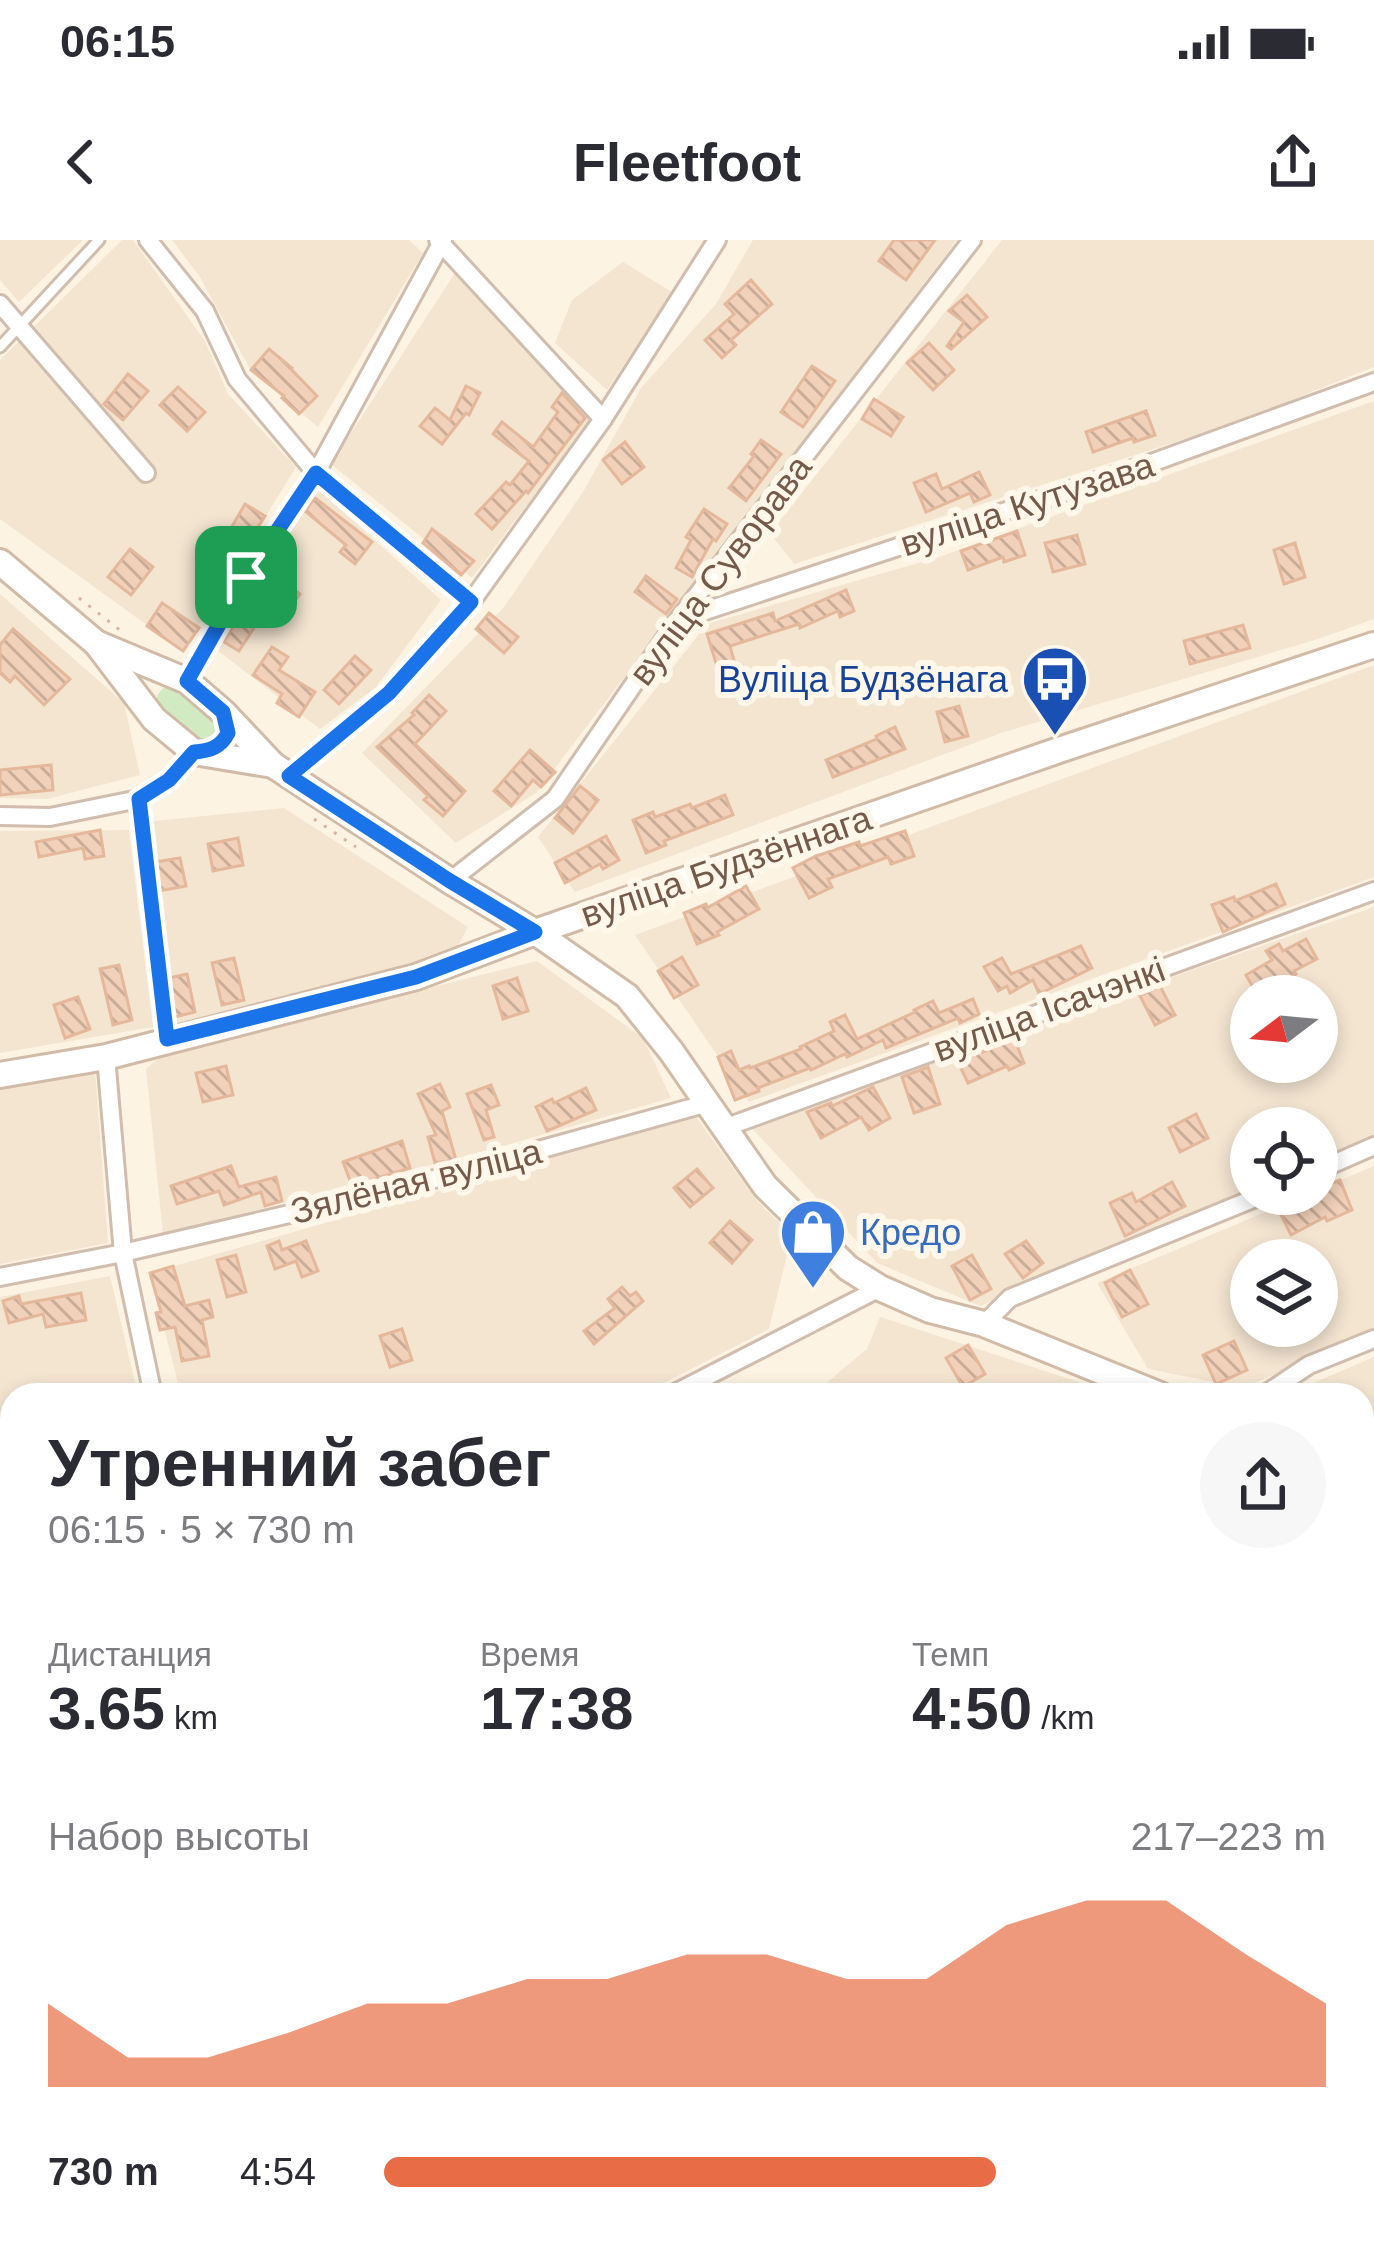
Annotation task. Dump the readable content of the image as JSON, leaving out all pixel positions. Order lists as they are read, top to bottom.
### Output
{
  "streets": {
    "street": [
      "вуліца Кутузава",
      "вуліца Суворава",
      "вуліца Будзённага",
      "вуліца Ісачэнкі",
      "Зялёная вуліца"
    ]
  },
  "crossings": [
    ["вуліца Кутузава", "вуліца Суворава"]
  ],
  "places": {
    "bus stop": ["Вуліца Будзёнага"],
    "shop": ["Кредо"]
  },
  "north": "left",
  "page": {
    "status": "06:15",
    "header": "Fleetfoot",
    "heading": ["Утренний забег", "06:15 · 5 × 730 m"],
    "stats": [
      ["Дистанция", "3.65 km"],
      ["Время", "17:38"],
      ["Темп", "4:50 /km"]
    ],
    "chart": ["Набор высоты", "217–223 m"],
    "list": [
      {
        "name": "730 m",
        "note": "4:54"
      }
    ]
  }
}
